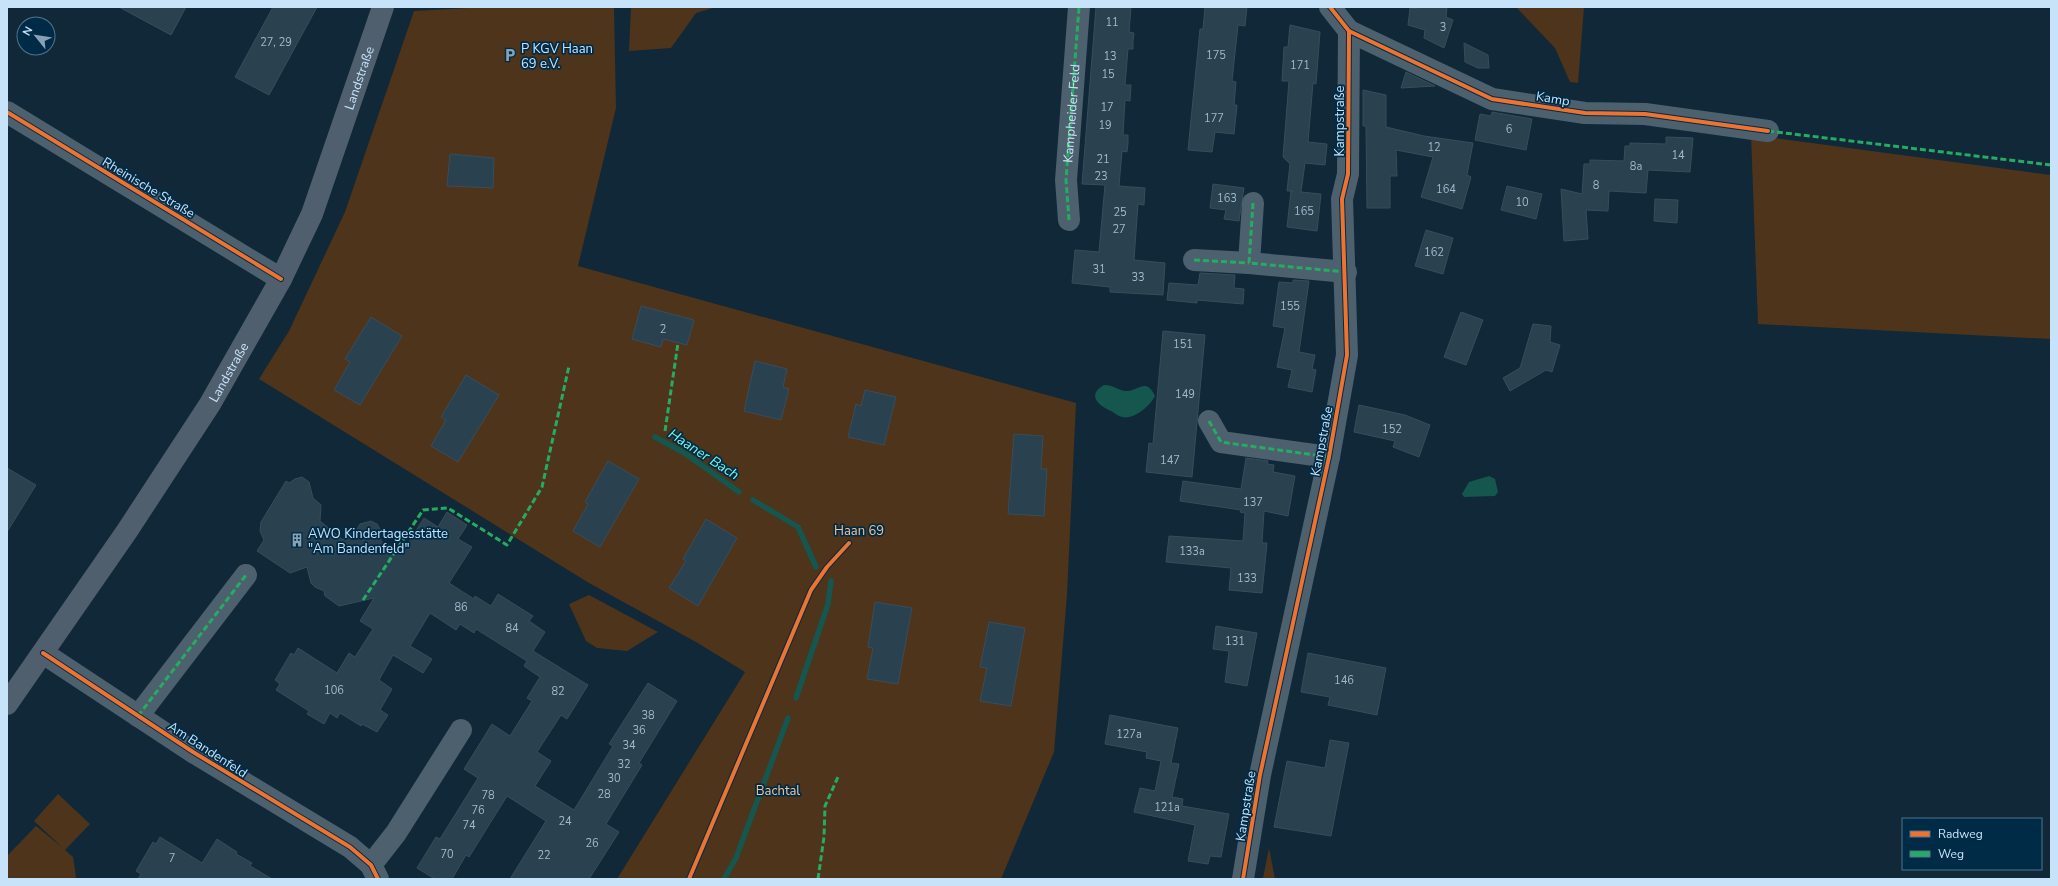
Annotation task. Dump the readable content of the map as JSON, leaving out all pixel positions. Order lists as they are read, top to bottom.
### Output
{
  "streets": {
    "main road": ["Landstraße"],
    "street": [
      "Kamp",
      "Kampheider Feld",
      "Kampstraße",
      "Rheinische Straße",
      "Am Bandenfeld"
    ]
  },
  "crossings": [
    ["Landstraße", "Rheinische Straße"],
    ["Landstraße", "Am Bandenfeld"],
    ["Kamp", "Kampstraße"]
  ],
  "water": ["Haaner Bach"],
  "parks": ["Haan 69", "Bachtal"],
  "places": {
    "parking": ["P KGV Haan 69 e.V."],
    "building": ["AWO Kindertagesstätte \"Am Bandenfeld\""]
  },
  "house_numbers": [
    "11",
    "3",
    "27, 29",
    "175",
    "13",
    "171",
    "15",
    "17",
    "177",
    "19",
    "6",
    "12",
    "14",
    "21",
    "8a",
    "23",
    "8",
    "164",
    "163",
    "10",
    "165",
    "25",
    "27",
    "162",
    "31",
    "33",
    "155",
    "2",
    "151",
    "149",
    "152",
    "147",
    "137",
    "133a",
    "133",
    "86",
    "84",
    "131",
    "146",
    "106",
    "82",
    "38",
    "36",
    "127a",
    "34",
    "32",
    "30",
    "28",
    "78",
    "121a",
    "76",
    "24",
    "74",
    "26",
    "70",
    "22",
    "7"
  ],
  "legend": ["Radweg", "Weg"],
  "north": "top left"
}
